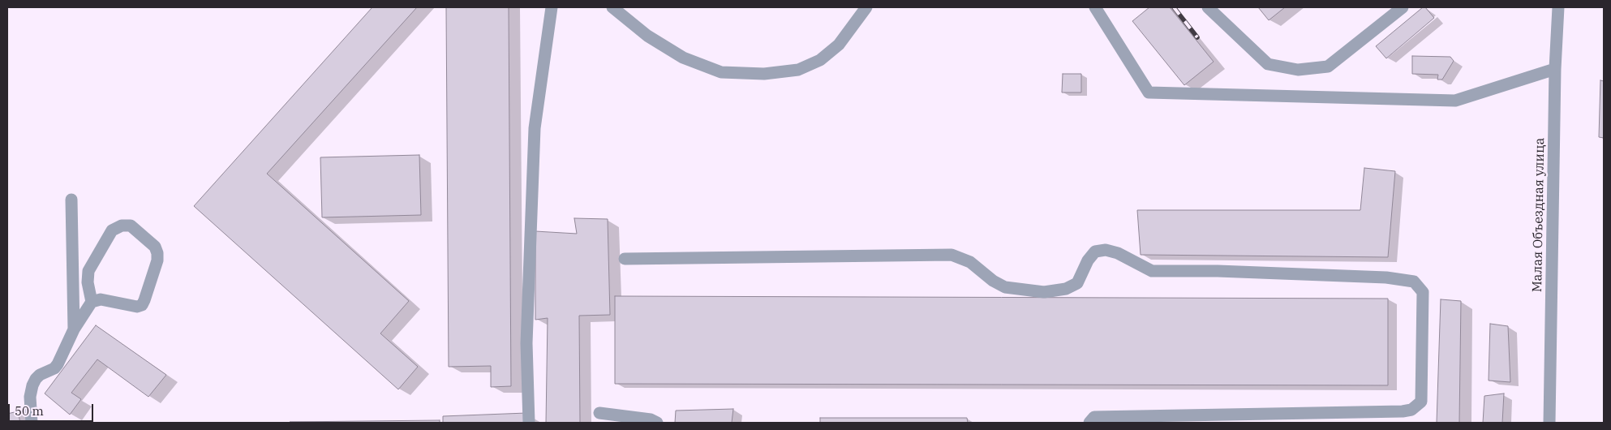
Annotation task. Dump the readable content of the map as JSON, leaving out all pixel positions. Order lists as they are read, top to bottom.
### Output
{
  "streets": {
    "street": ["Малая Объездная улица"]
  },
  "scale_bar": "50 m"
}
